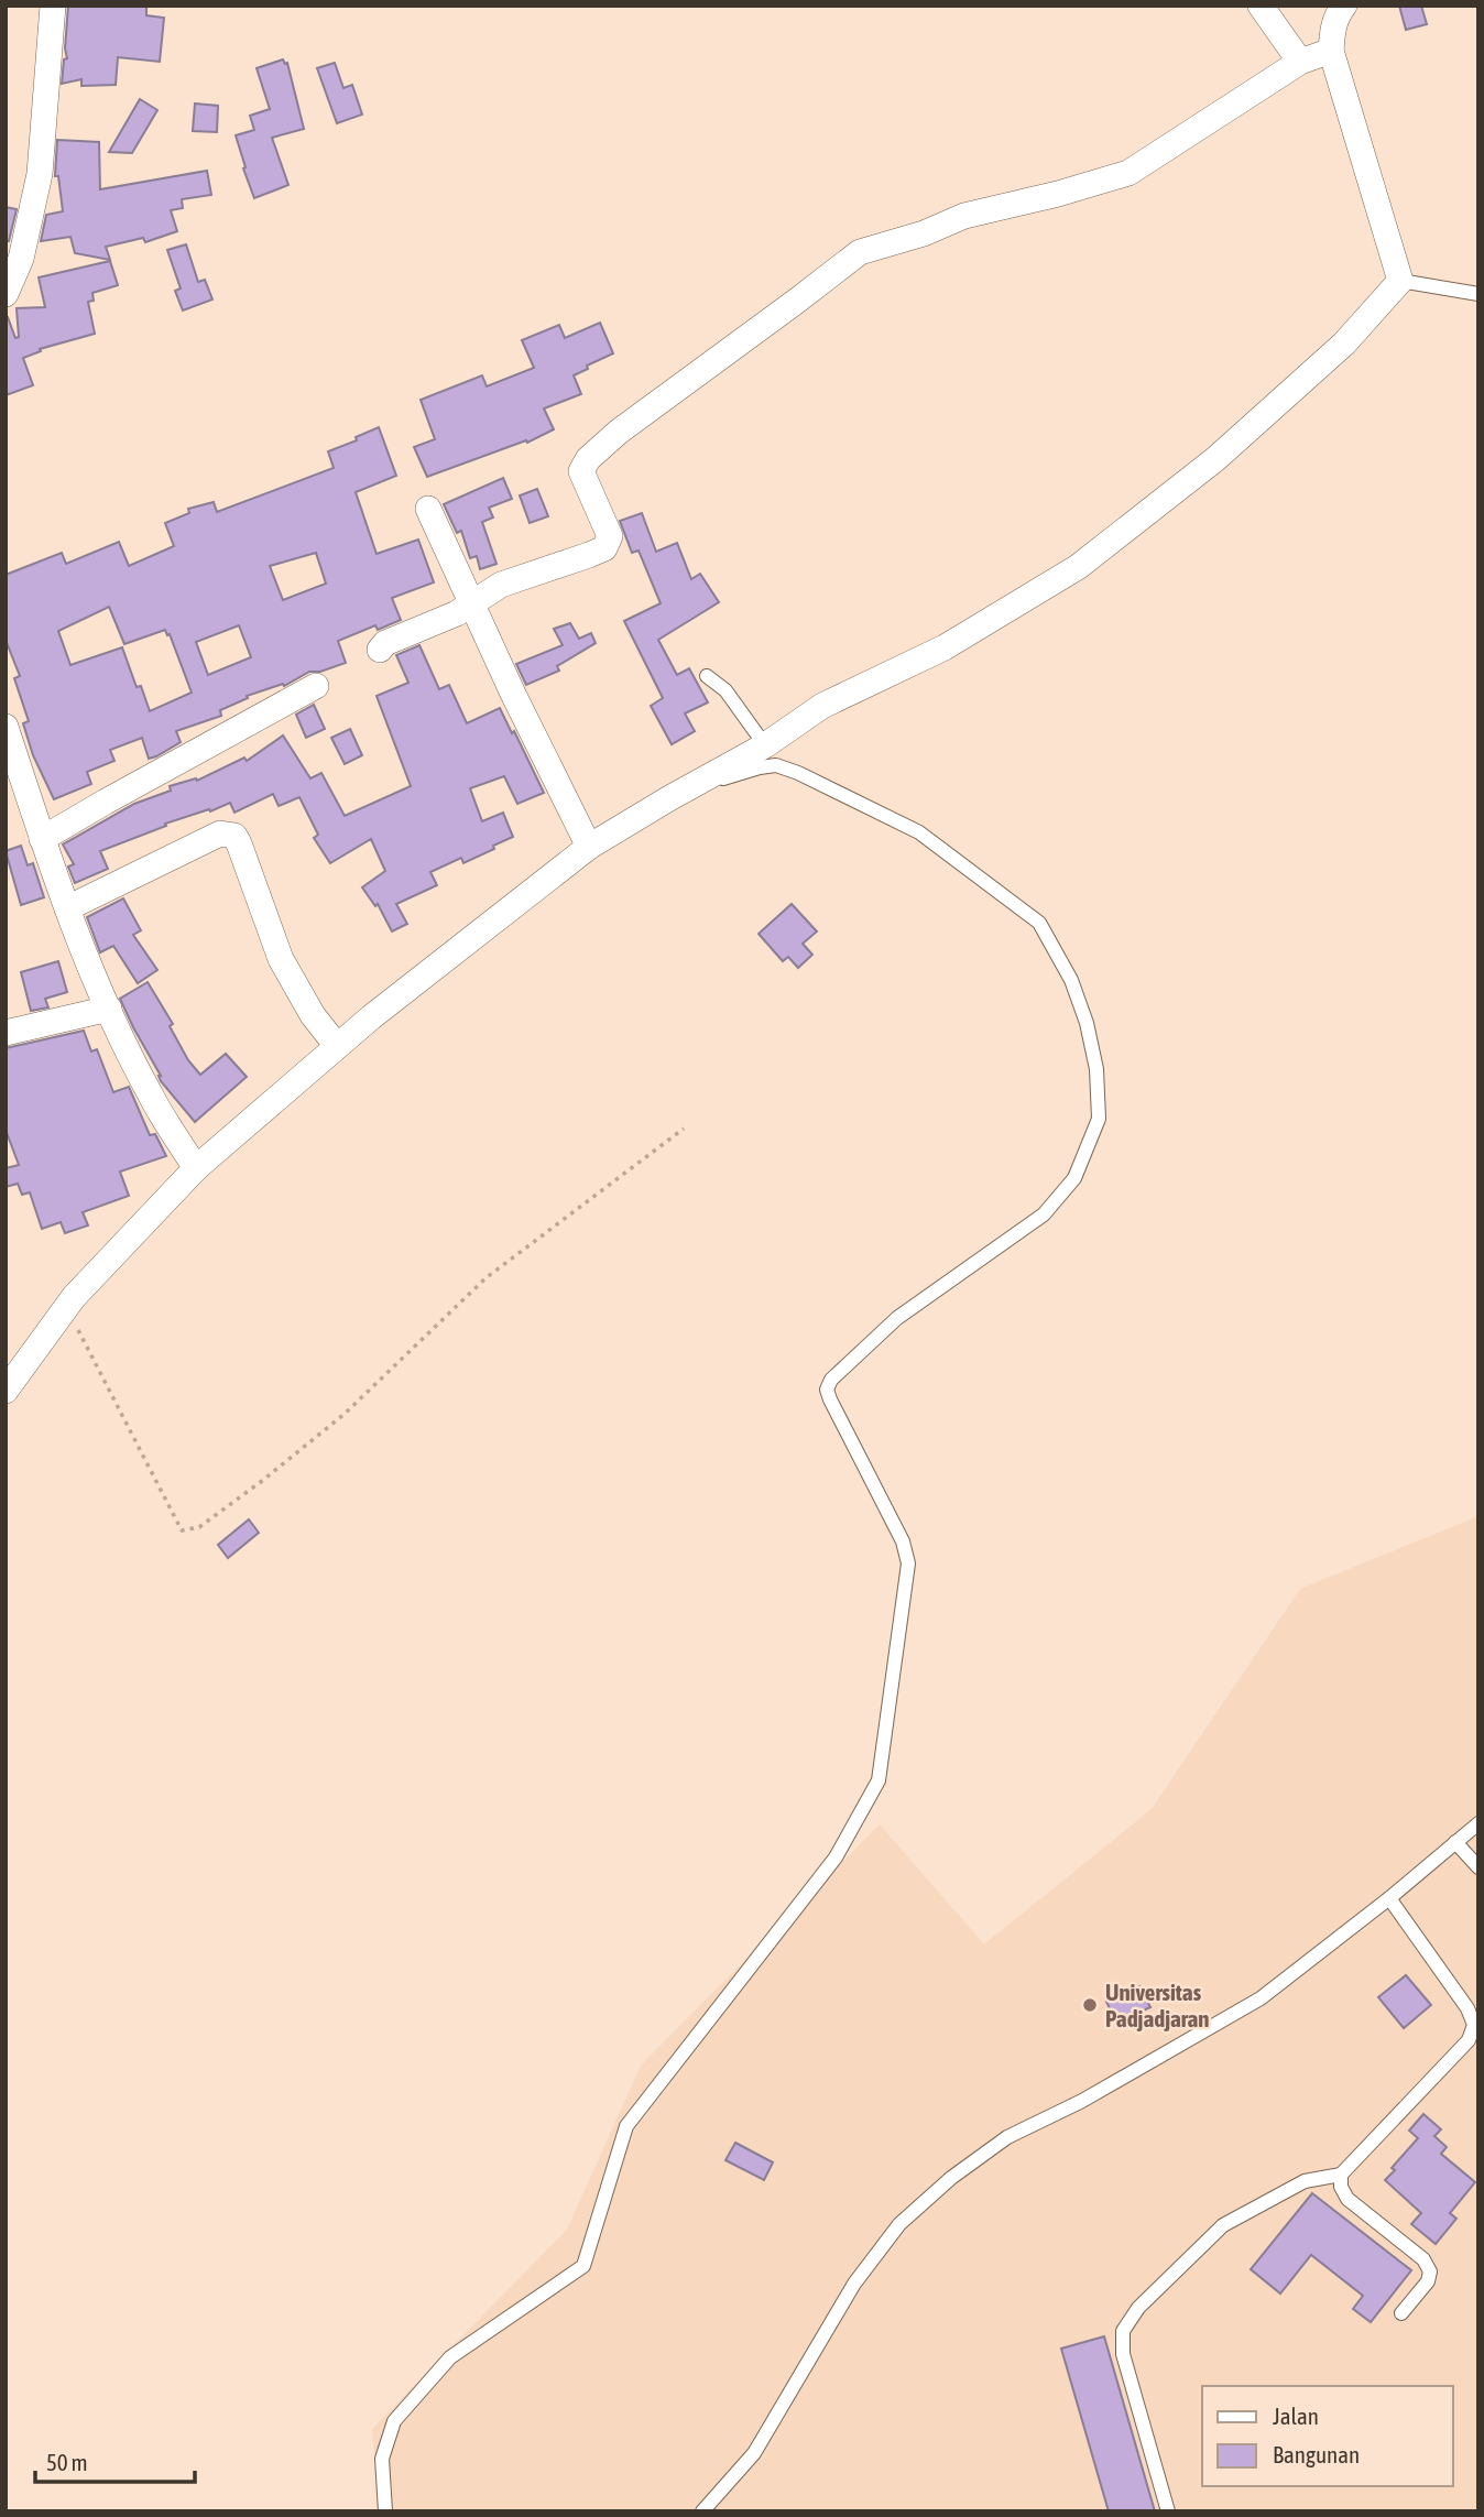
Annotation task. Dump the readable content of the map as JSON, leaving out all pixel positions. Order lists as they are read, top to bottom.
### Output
{
  "places": ["Universitas Padjadjaran"],
  "legend": ["Jalan", "Bangunan"],
  "scale_bar": "50 m"
}
